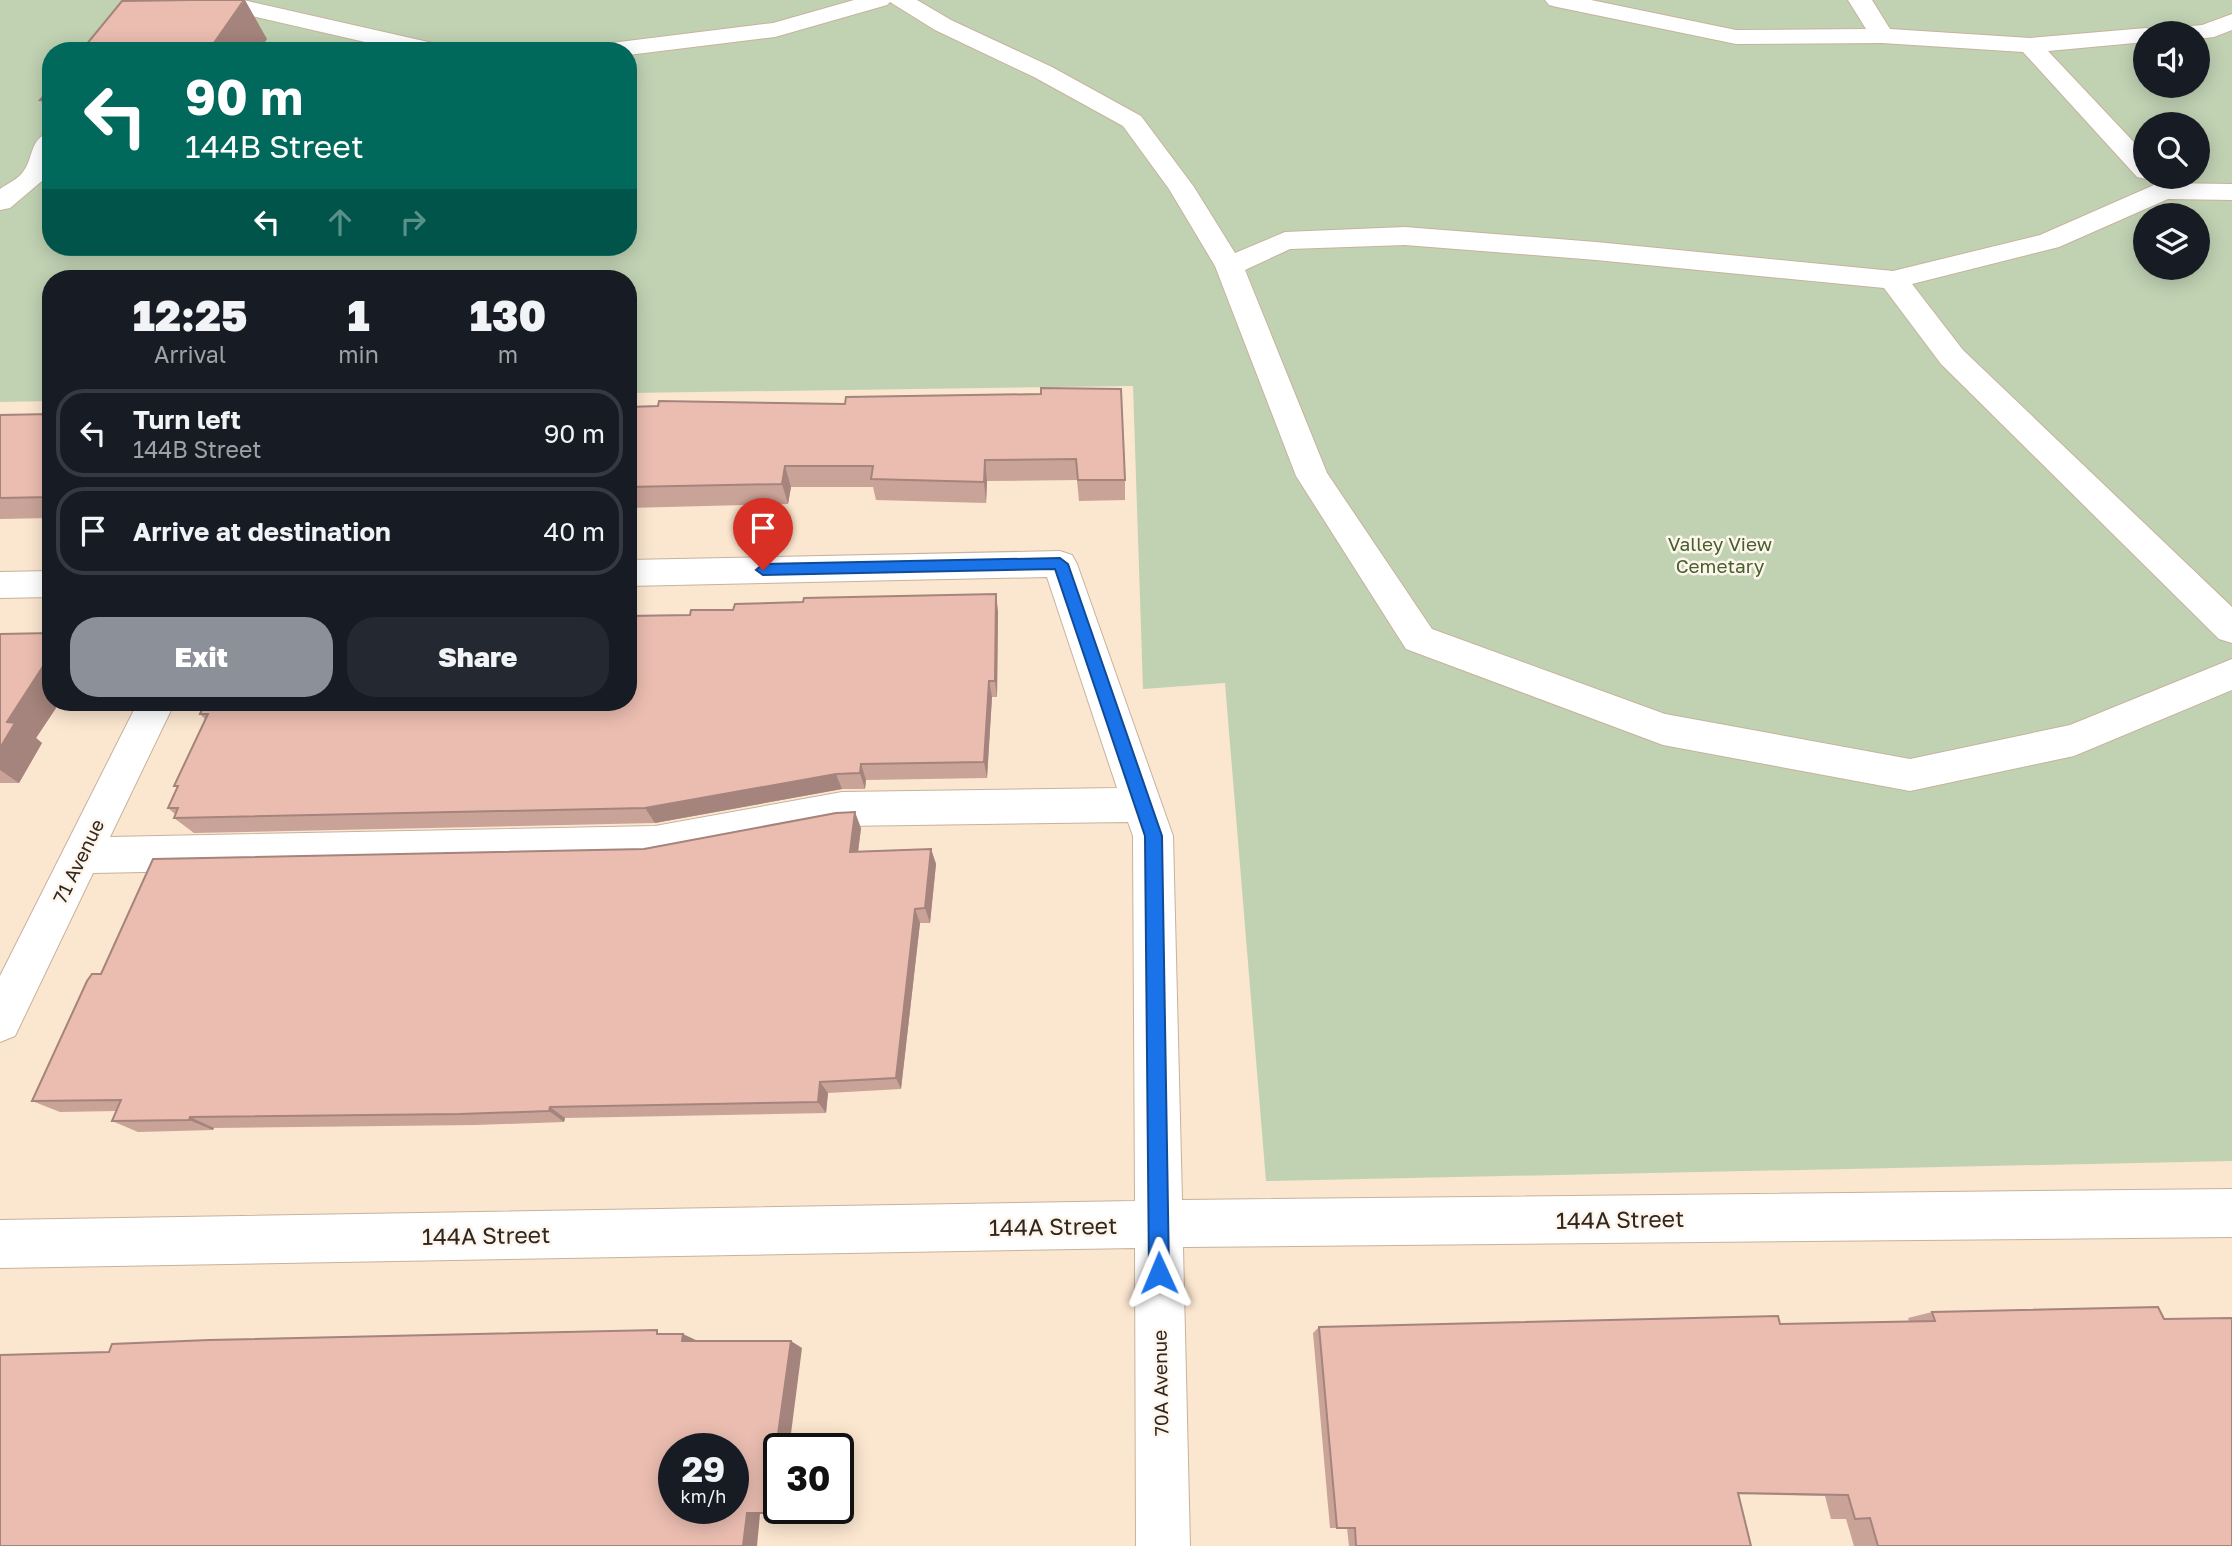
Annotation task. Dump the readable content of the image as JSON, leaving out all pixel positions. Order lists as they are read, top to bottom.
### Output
{
  "streets": {
    "street": ["71 Avenue", "144A Street", "70A Avenue"]
  },
  "crossings": [
    ["144A Street", "70A Avenue"]
  ],
  "parks": ["Valley View Cemetary"],
  "page": {
    "turn": ["90 m", "144B Street"],
    "eta": [
      "12:25",
      "Arrival",
      "1",
      "min",
      "130",
      "m"
    ],
    "list": [
      {
        "name": "Turn left",
        "note": "144B Street",
        "value": "90 m"
      },
      {
        "name": "Arrive at destination",
        "value": "40 m"
      }
    ],
    "buttons": ["Exit", "Share"],
    "speed": "29 km/h",
    "limit": "30"
  }
}
